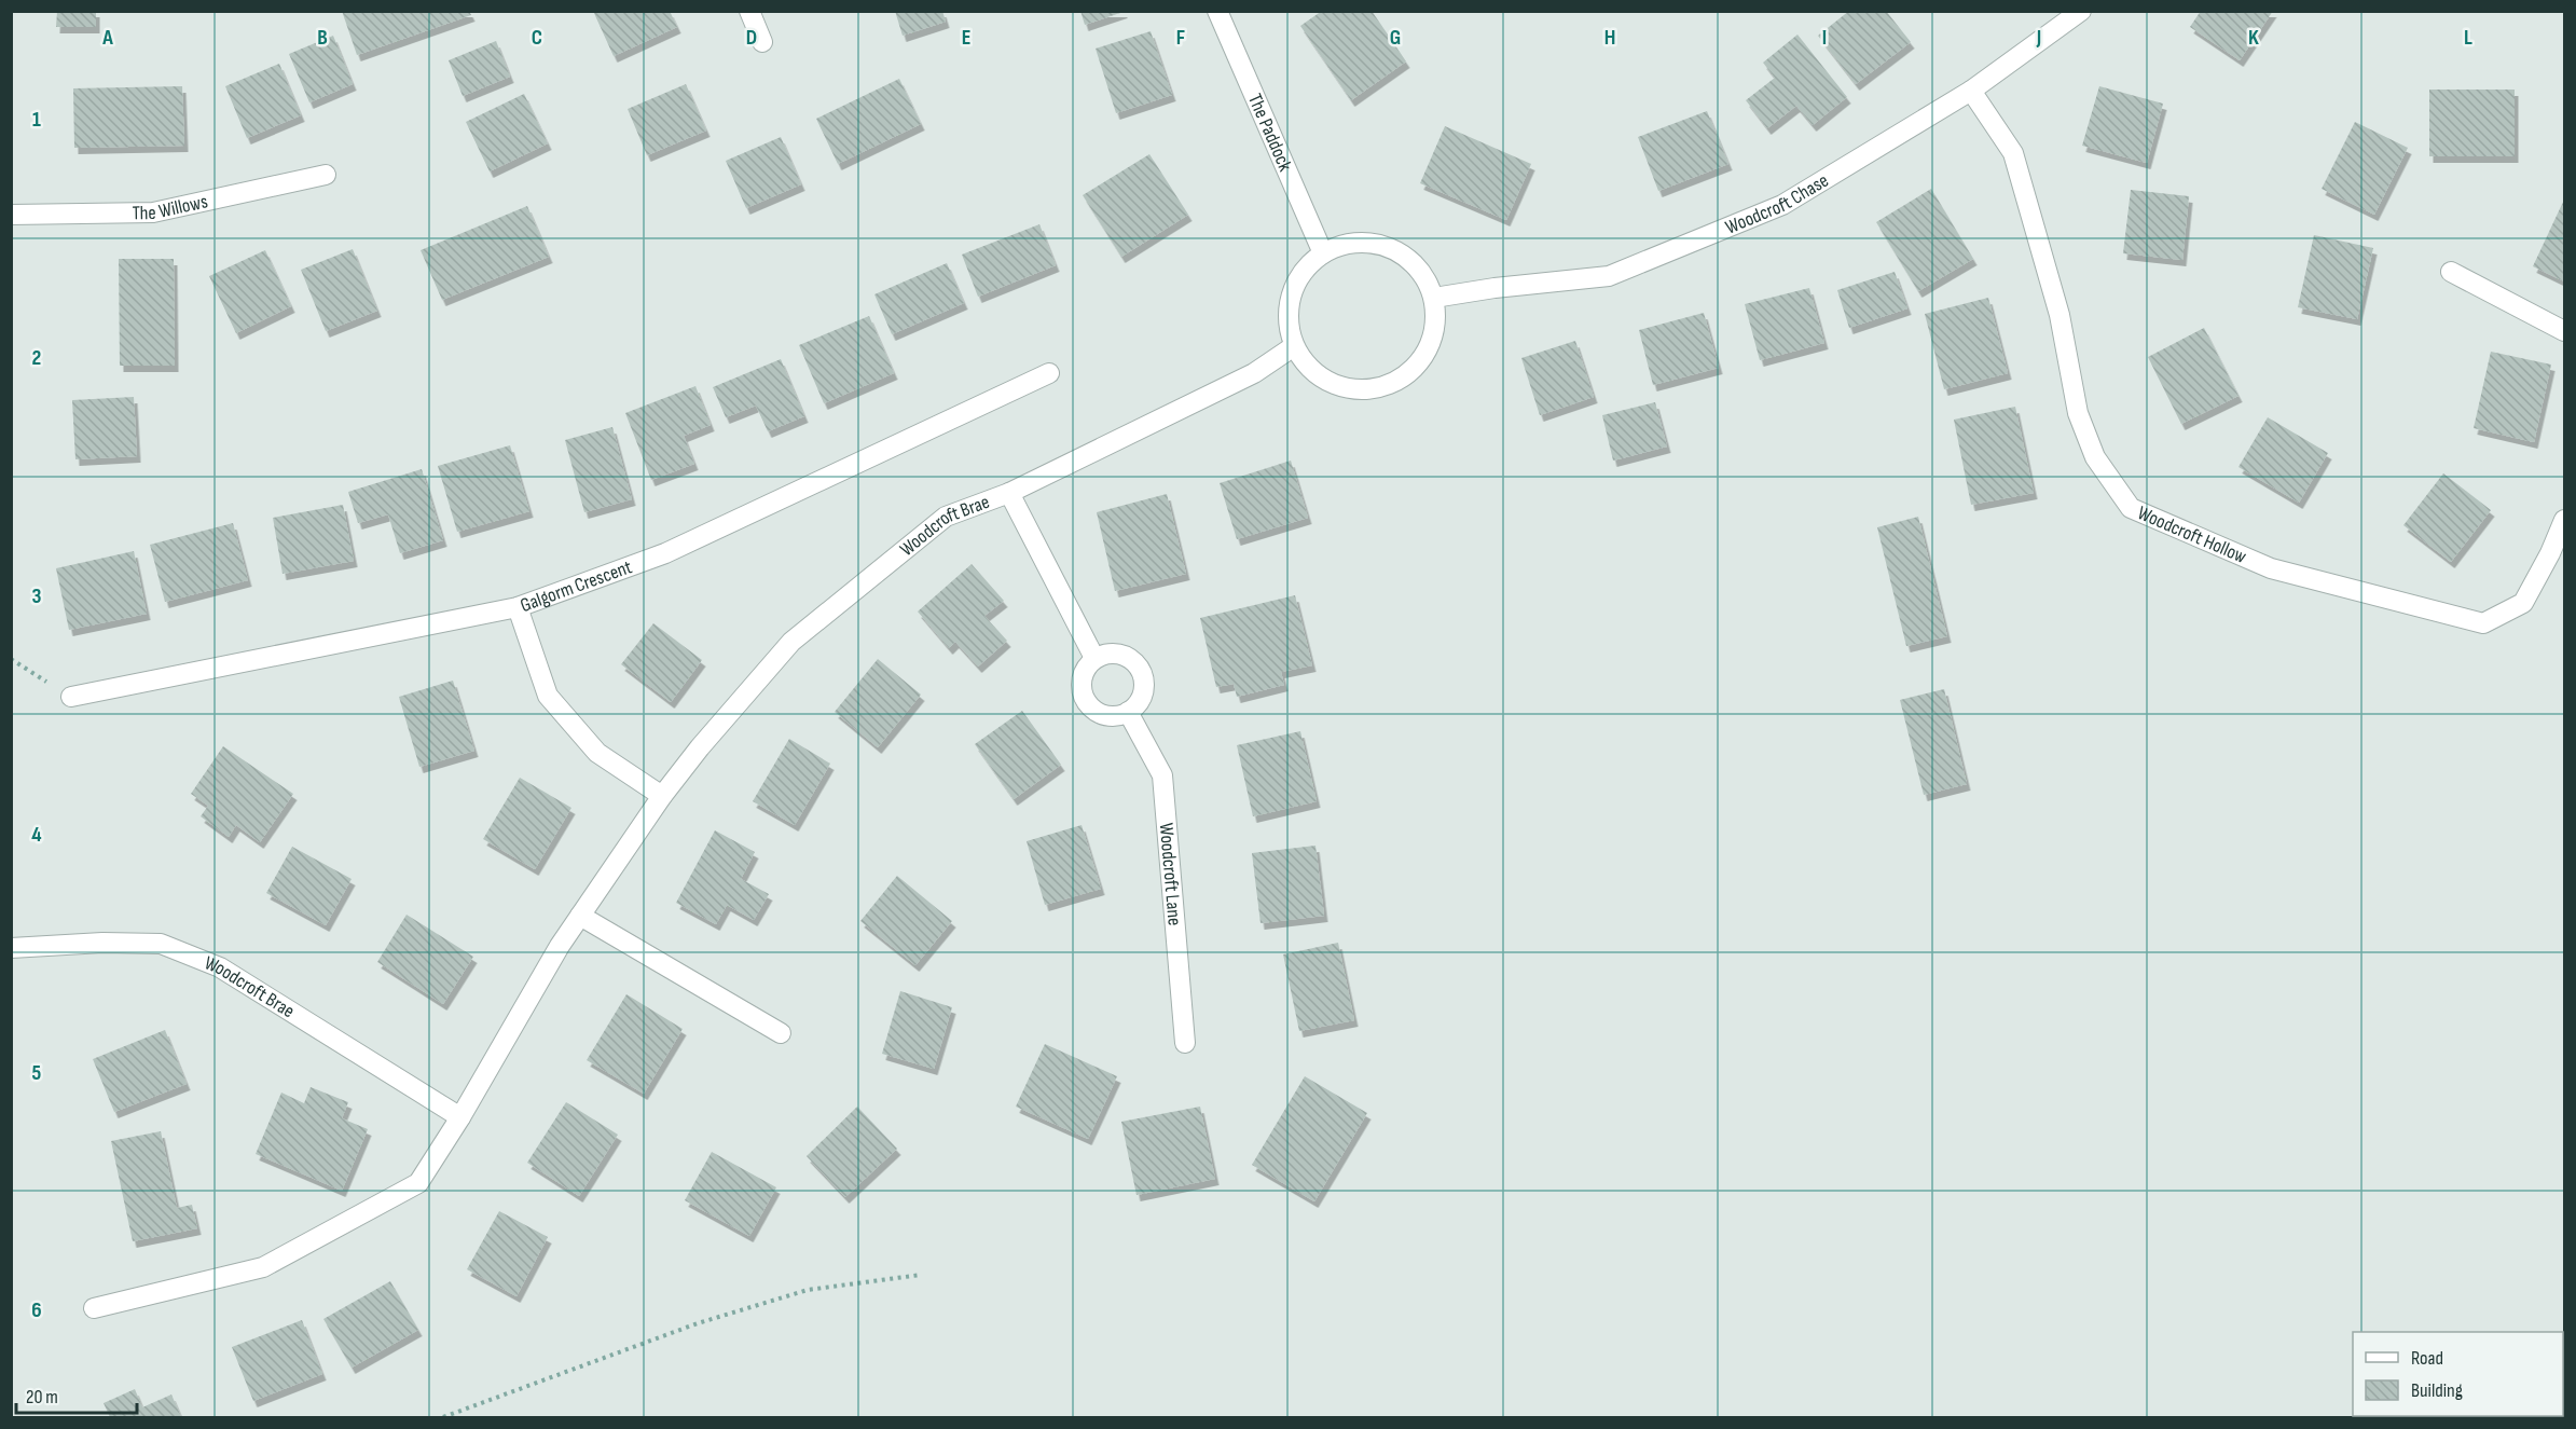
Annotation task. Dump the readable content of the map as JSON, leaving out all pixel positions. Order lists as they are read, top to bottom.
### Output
{
  "streets": {
    "street": [
      "The Paddock",
      "Woodcroft Chase",
      "The Willows",
      "Woodcroft Brae",
      "Woodcroft Hollow",
      "Galgorm Crescent",
      "Woodcroft Lane"
    ]
  },
  "crossings": [
    ["The Paddock", "Woodcroft Chase"],
    ["The Paddock", "Woodcroft Brae"],
    ["Woodcroft Chase", "Woodcroft Brae"],
    ["Woodcroft Chase", "Woodcroft Hollow"]
  ],
  "legend": ["Road", "Building"],
  "scale_bar": "20 m",
  "grid": {
    "columns": [
      "A",
      "B",
      "C",
      "D",
      "E",
      "F",
      "G",
      "H",
      "I",
      "J",
      "K",
      "L"
    ],
    "rows": [
      "1",
      "2",
      "3",
      "4",
      "5",
      "6"
    ]
  }
}
